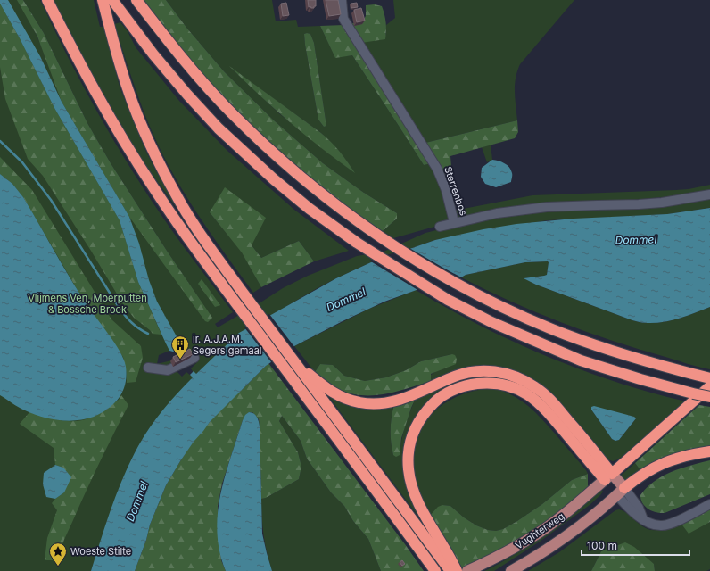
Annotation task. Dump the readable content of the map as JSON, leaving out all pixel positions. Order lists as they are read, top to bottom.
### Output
{
  "streets": {
    "main road": ["Vughterweg"],
    "street": ["Sterrenbos"]
  },
  "water": ["Dommel"],
  "parks": ["Vlijmens Ven, Moerputten & Bossche Broek"],
  "places": {
    "building": ["ir. A.J.A.M. Segers gemaal"],
    "place": ["Woeste Stilte"]
  },
  "scale_bar": "100 m"
}
